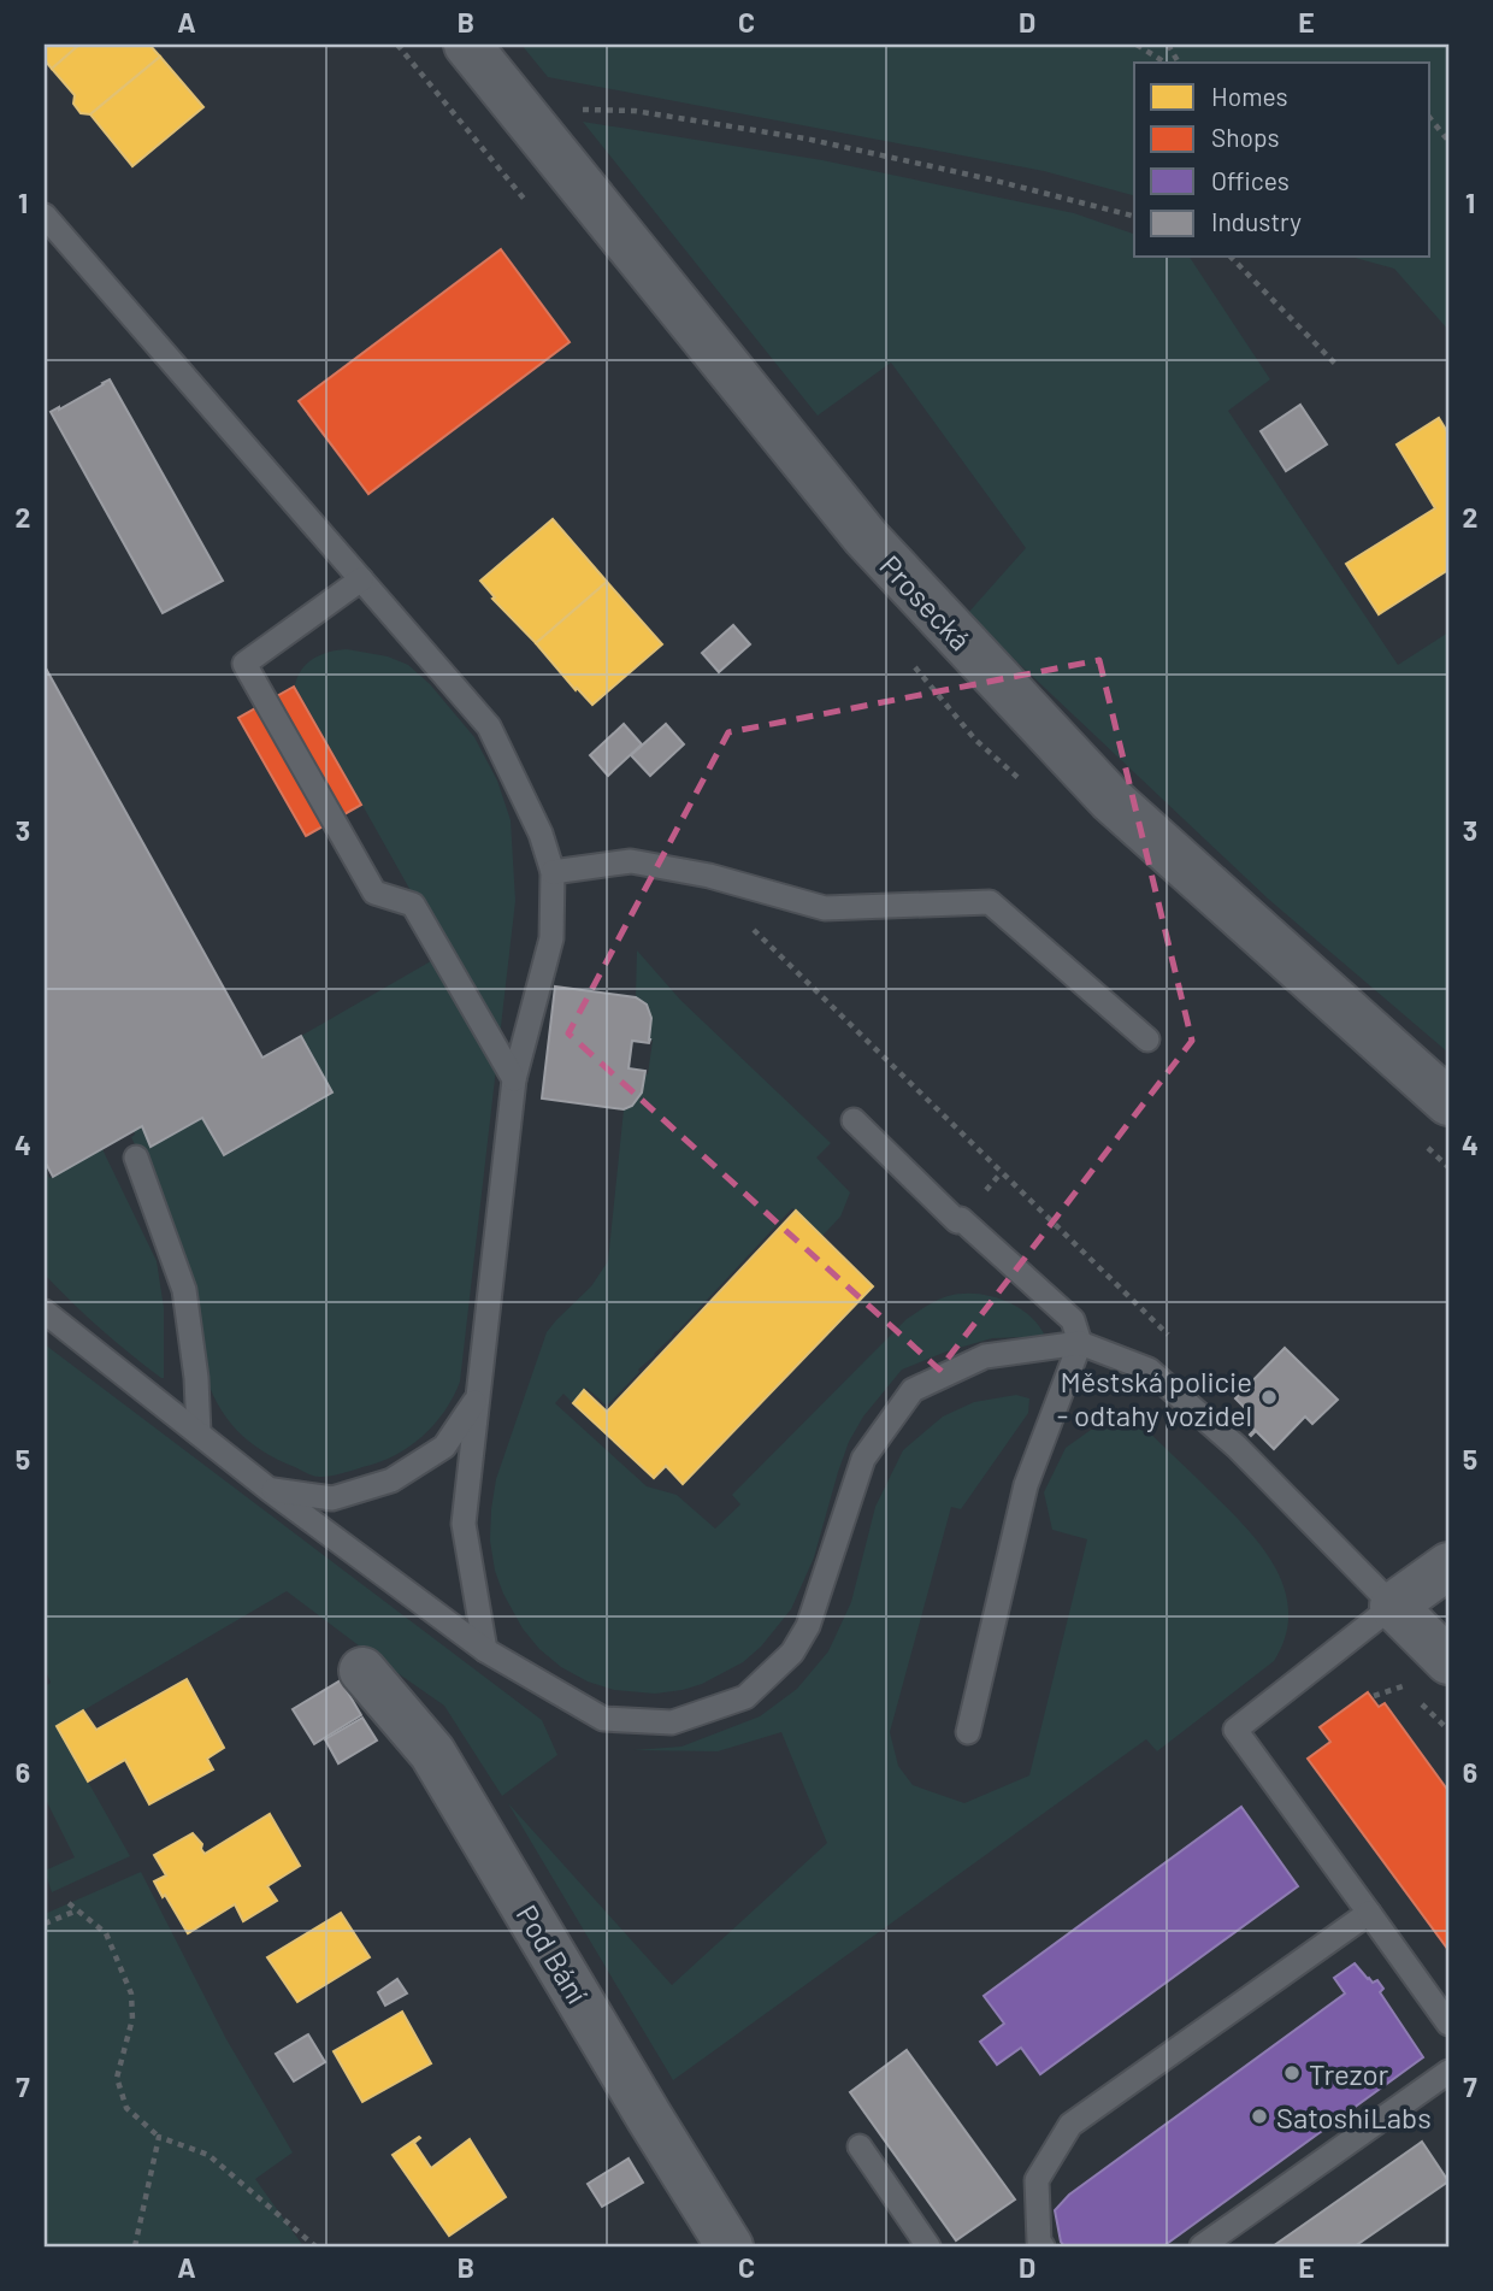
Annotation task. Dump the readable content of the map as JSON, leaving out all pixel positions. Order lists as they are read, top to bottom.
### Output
{
  "streets": {
    "main road": ["Prosecká"],
    "street": ["Pod Bání"]
  },
  "places": ["Městská policie - odtahy vozidel", "Trezor", "SatoshiLabs"],
  "legend": [
    "Homes",
    "Shops",
    "Offices",
    "Industry"
  ],
  "grid": {
    "columns": [
      "A",
      "B",
      "C",
      "D",
      "E"
    ],
    "rows": [
      "1",
      "2",
      "3",
      "4",
      "5",
      "6",
      "7"
    ]
  }
}
